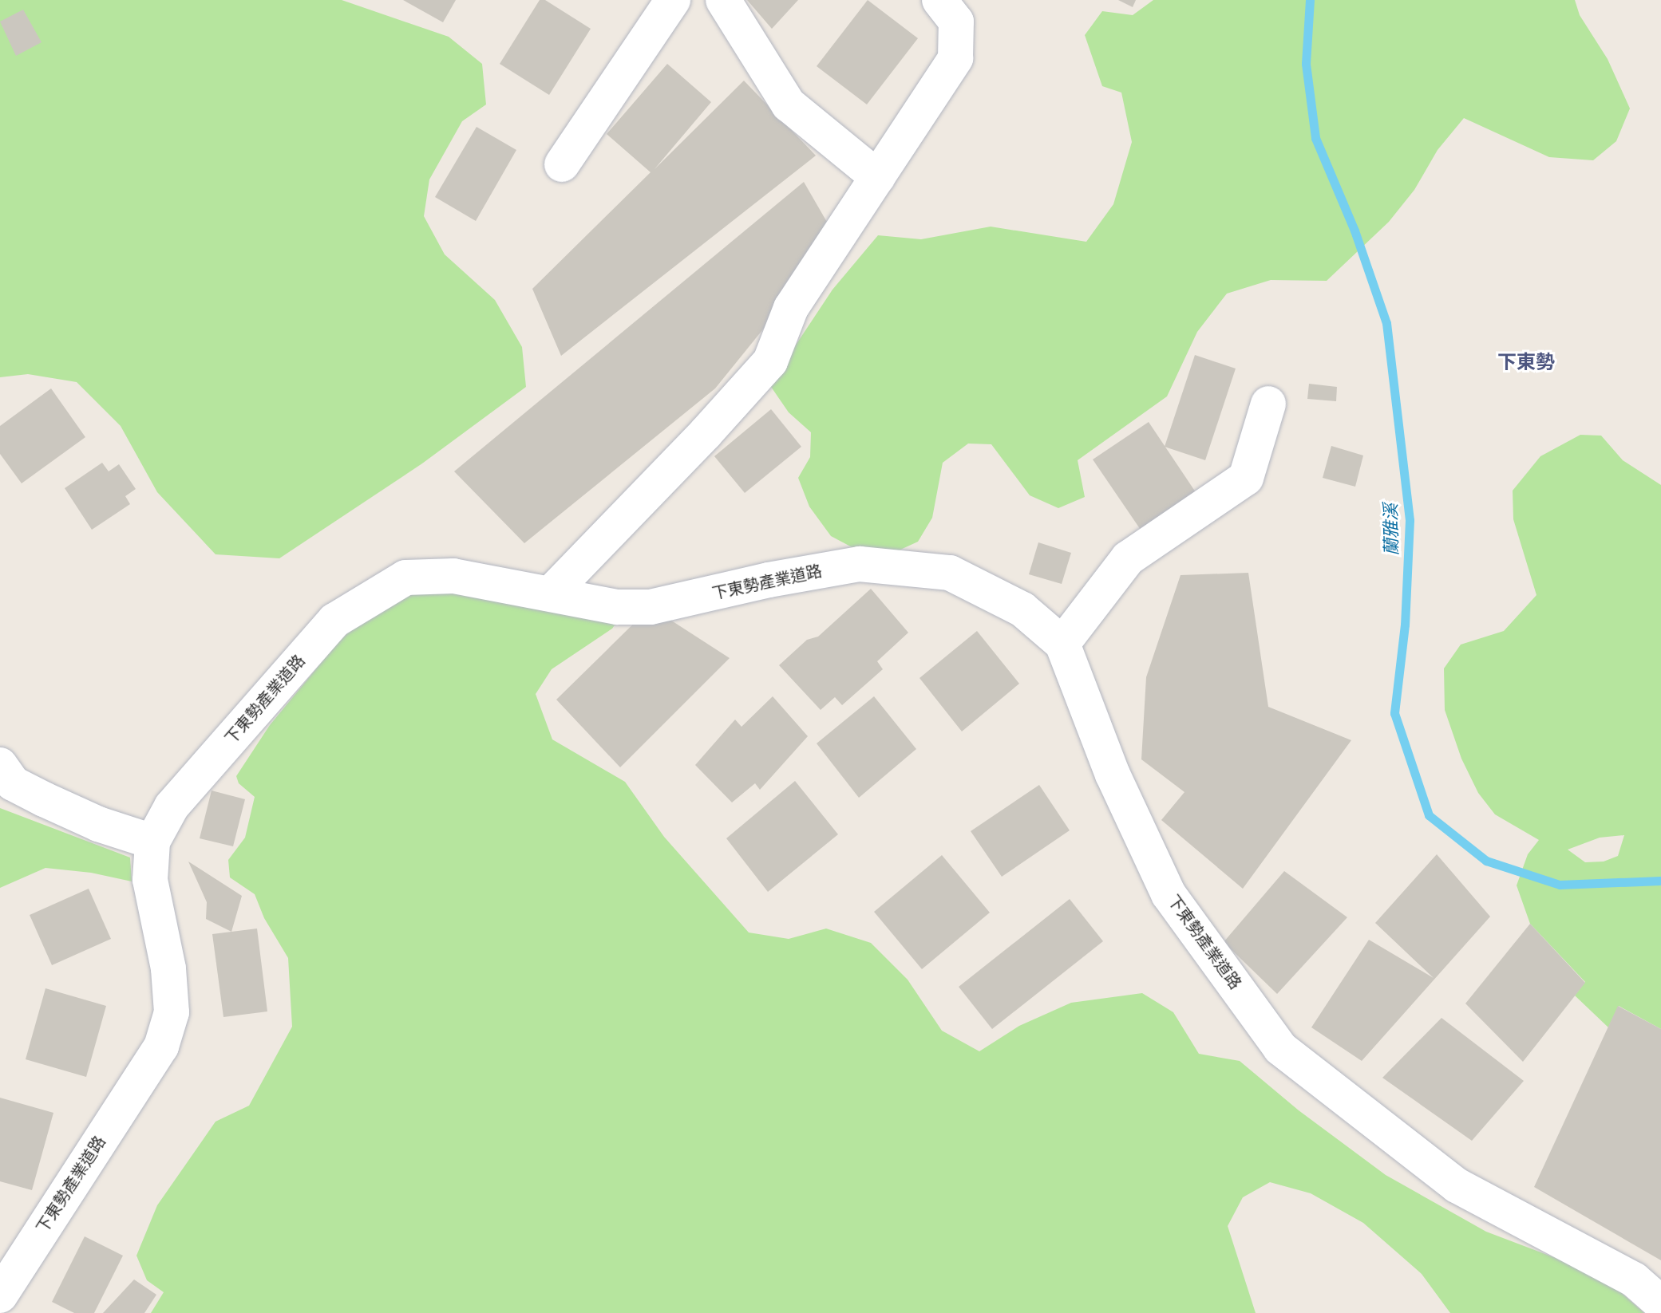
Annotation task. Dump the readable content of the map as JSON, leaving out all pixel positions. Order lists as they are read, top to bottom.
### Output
{
  "streets": {
    "street": ["下東勢產業道路"]
  },
  "districts": ["下東勢"],
  "water": ["蘭雅溪"]
}
